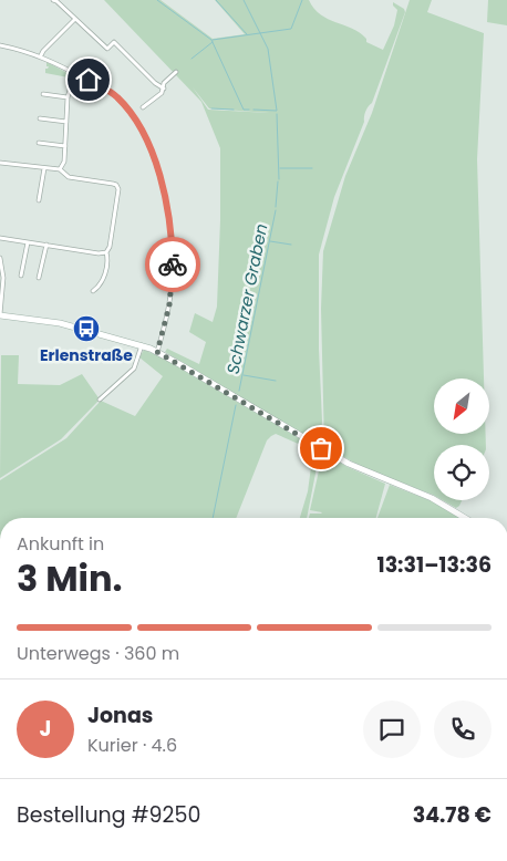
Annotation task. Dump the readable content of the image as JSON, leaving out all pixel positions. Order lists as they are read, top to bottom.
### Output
{
  "water": ["Schwarzer Graben"],
  "places": {
    "bus stop": ["Erlenstraße"]
  },
  "north": "bottom left",
  "page": {
    "heading": ["3 Min.", "Ankunft in", "13:31–13:36"],
    "panel": [
      "Jonas",
      "Kurier · 4.6",
      "Bestellung #9250",
      "34.78 €"
    ],
    "bar": "Unterwegs · 360 m",
    "round": "J"
  }
}
